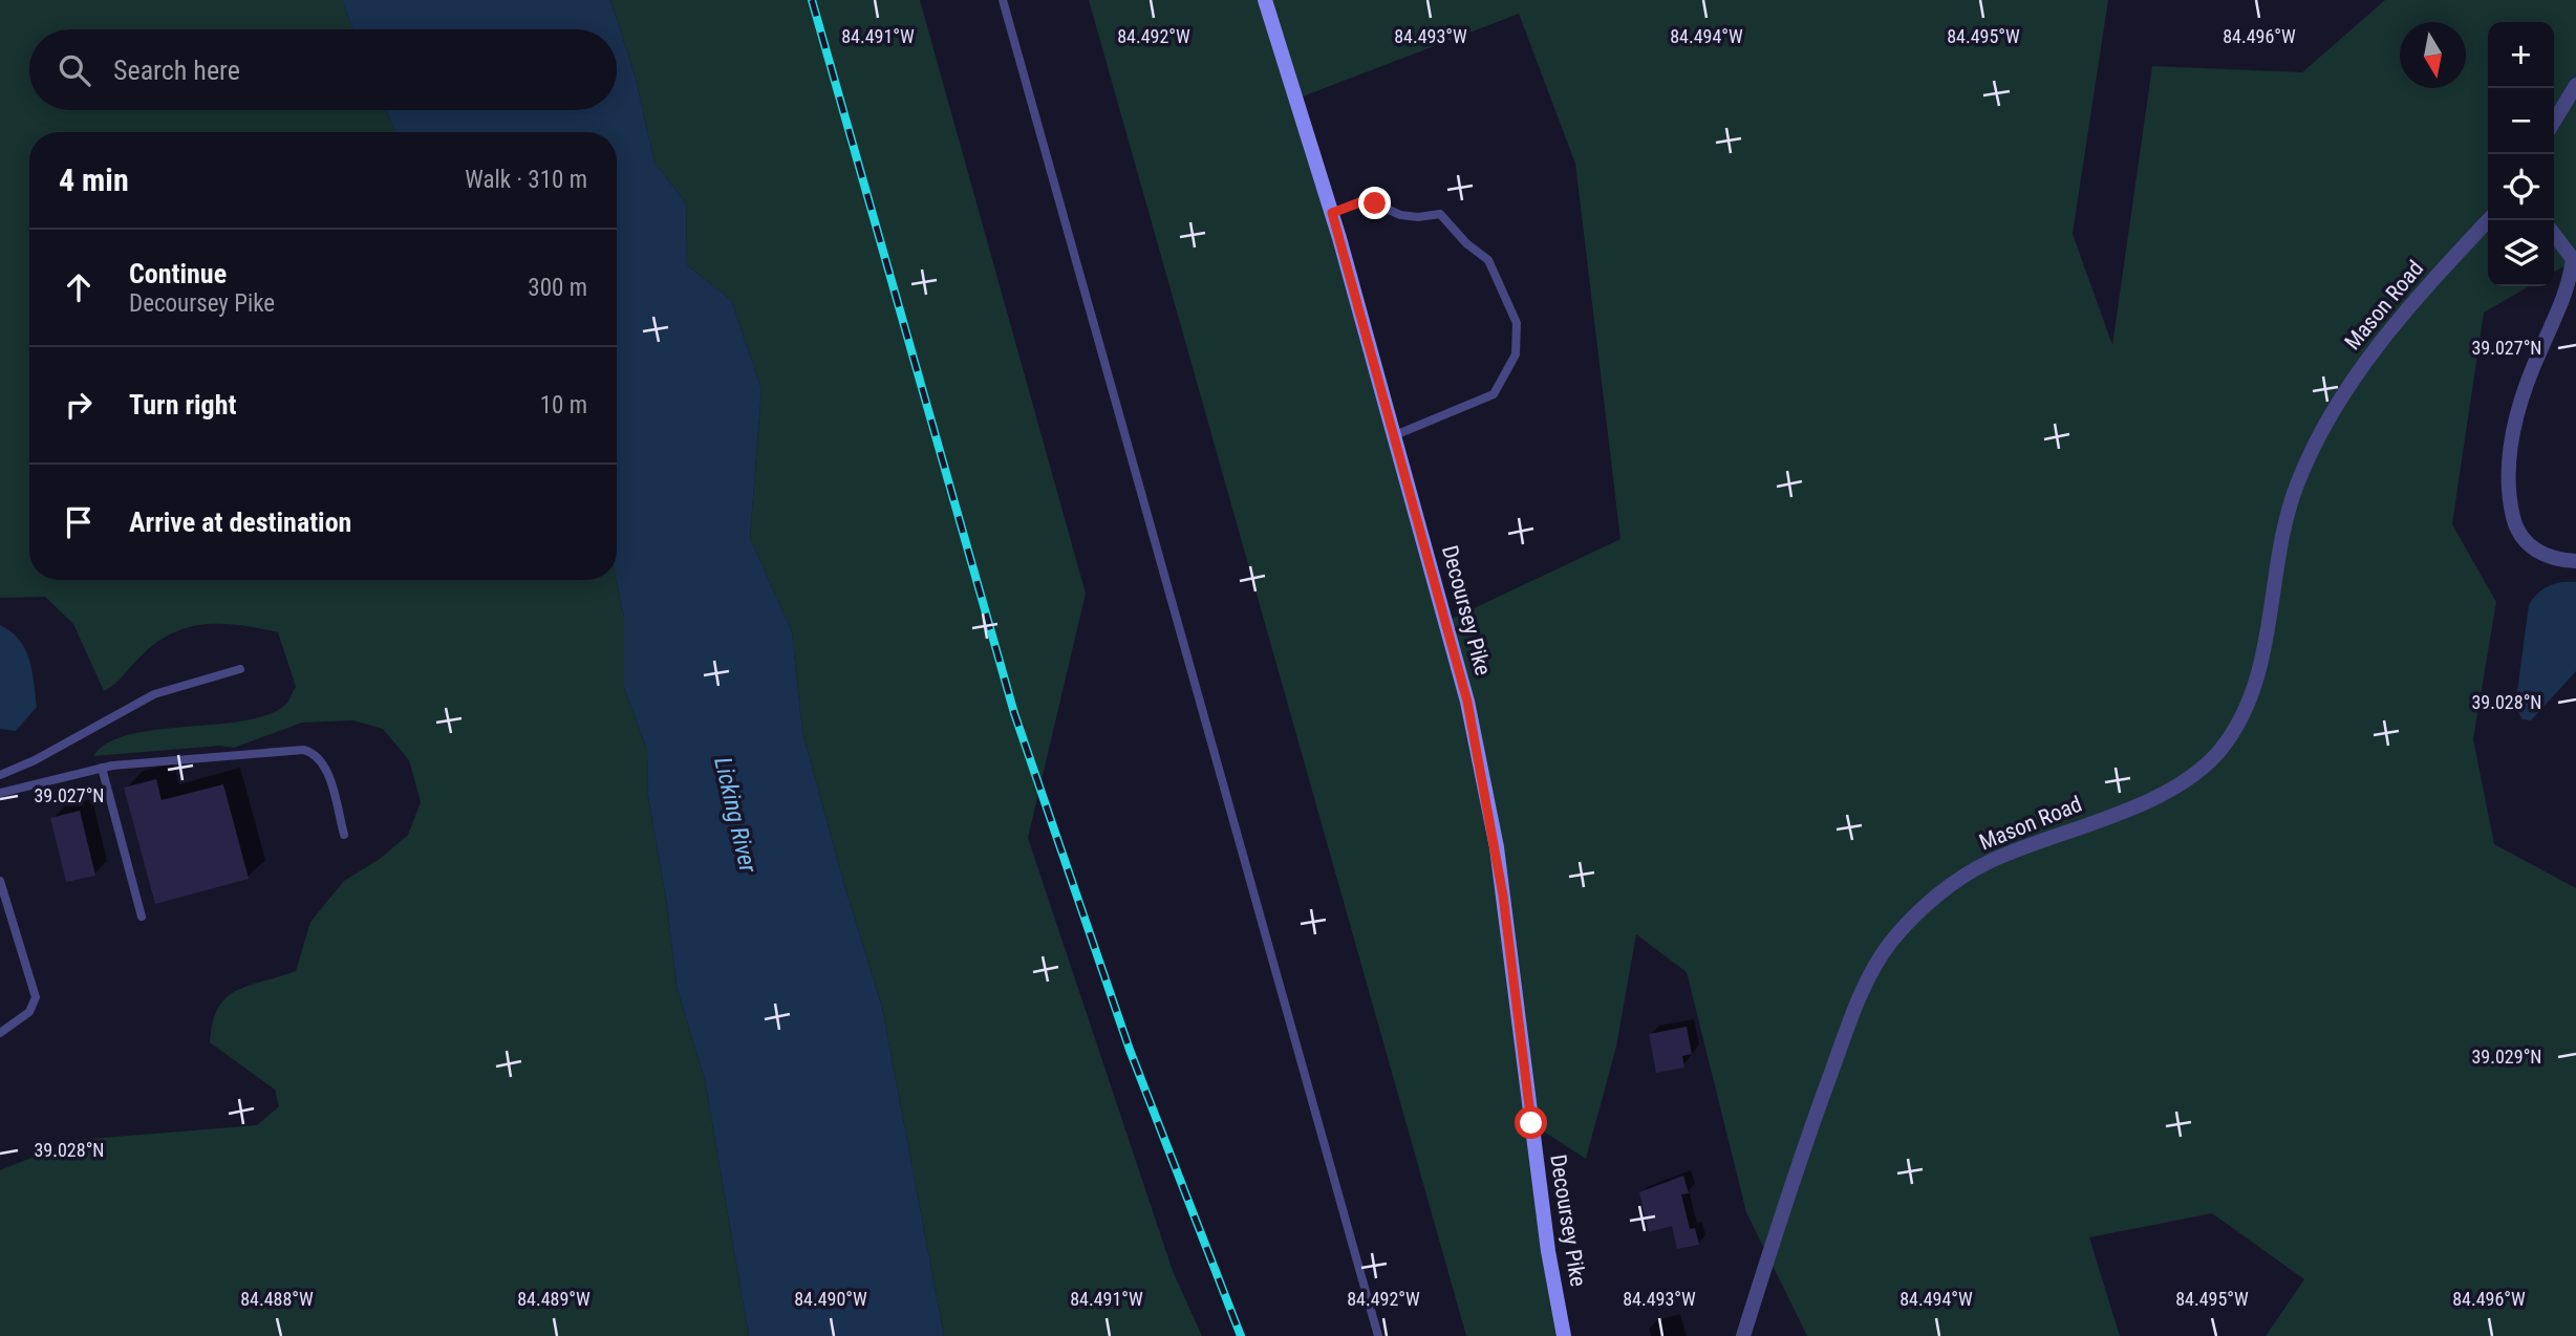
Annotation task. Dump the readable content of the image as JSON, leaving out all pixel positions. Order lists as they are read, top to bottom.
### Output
{
  "streets": {
    "main road": ["Decoursey Pike"],
    "street": ["Mason Road"]
  },
  "water": ["Licking River"],
  "north": "bottom",
  "page": {
    "map_buttons": ["+", "−"],
    "search": "Search here",
    "heading": ["4 min", "Walk · 310 m"],
    "list": [
      ["Continue", "Decoursey Pike", "300 m"],
      ["Turn right", "10 m"],
      "Arrive at destination"
    ]
  },
  "coordinates": [
    "84.491°W",
    "84.492°W",
    "84.493°W",
    "84.494°W",
    "84.495°W",
    "84.496°W",
    "39.027°N",
    "39.028°N",
    "39.029°N",
    "84.488°W",
    "84.489°W",
    "84.490°W"
  ]
}
